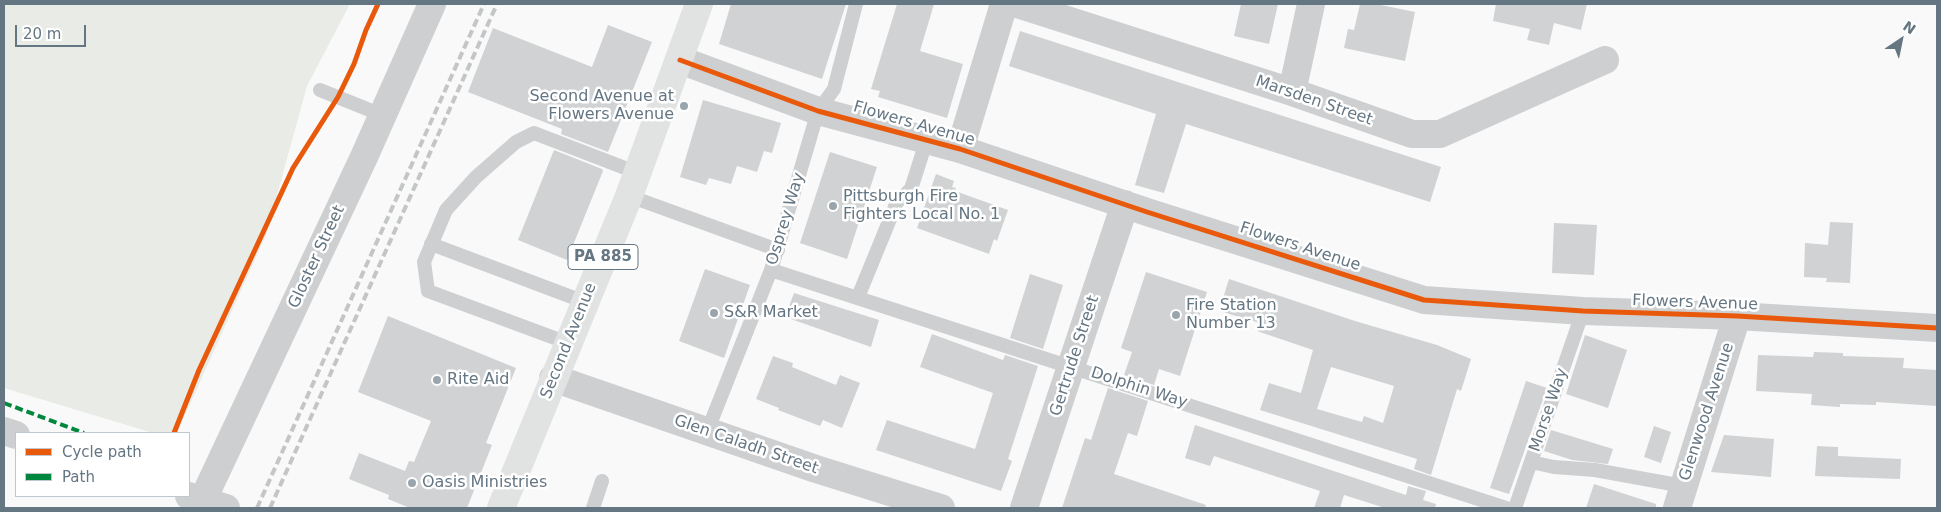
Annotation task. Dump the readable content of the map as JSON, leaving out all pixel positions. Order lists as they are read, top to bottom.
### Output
{
  "streets": {
    "main road": ["PA 885", "Second Avenue"],
    "street": [
      "Marsden Street",
      "Flowers Avenue",
      "Gloster Street",
      "Gertrude Street",
      "Glenwood Avenue",
      "Glen Caladh Street"
    ],
    "lane": ["Osprey Way", "Dolphin Way", "Morse Way"]
  },
  "crossings": [
    ["Flowers Avenue", "Osprey Way"],
    ["Flowers Avenue", "Second Avenue"],
    ["Flowers Avenue", "Gertrude Street"],
    ["Flowers Avenue", "Morse Way"],
    ["Flowers Avenue", "Glenwood Avenue"],
    ["Osprey Way", "Dolphin Way"],
    ["Osprey Way", "Glen Caladh Street"],
    ["Second Avenue", "Glen Caladh Street"],
    ["Gertrude Street", "Dolphin Way"]
  ],
  "places": [
    "Second Avenue at Flowers Avenue",
    "Pittsburgh Fire Fighters Local No. 1",
    "S&R Market",
    "Fire Station Number 13",
    "Rite Aid",
    "Oasis Ministries"
  ],
  "legend": ["Cycle path", "Path"],
  "scale_bar": "20 m",
  "north": "top right"
}
